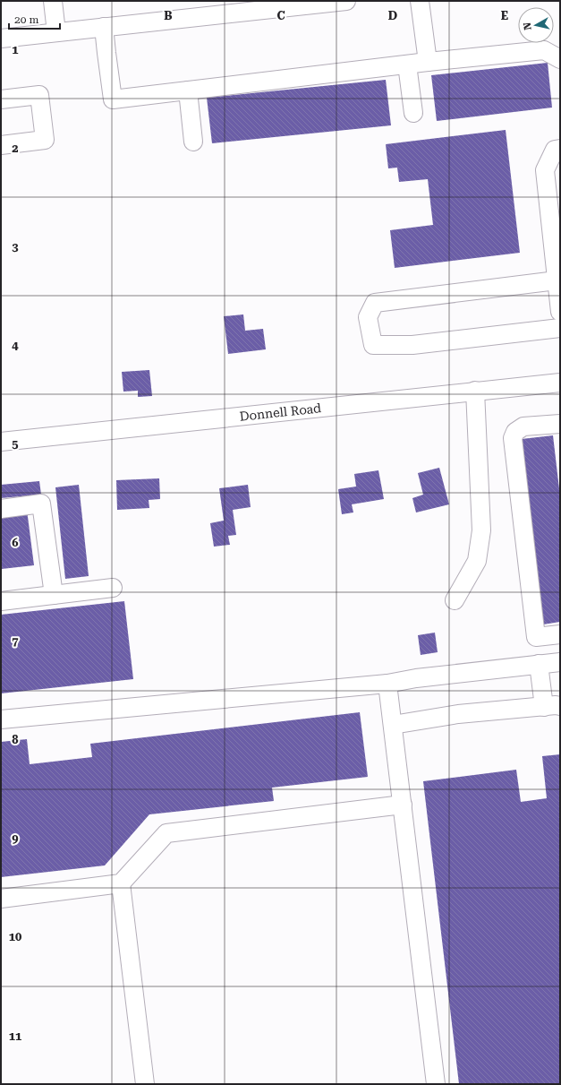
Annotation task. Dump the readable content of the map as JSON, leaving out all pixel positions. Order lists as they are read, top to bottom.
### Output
{
  "streets": {
    "street": ["Donnell Road"]
  },
  "scale_bar": "20 m",
  "north": "left",
  "grid": {
    "columns": [
      "B",
      "C",
      "D",
      "E"
    ],
    "rows": [
      "1",
      "2",
      "3",
      "4",
      "5",
      "6",
      "7",
      "8",
      "9",
      "10",
      "11"
    ]
  }
}
